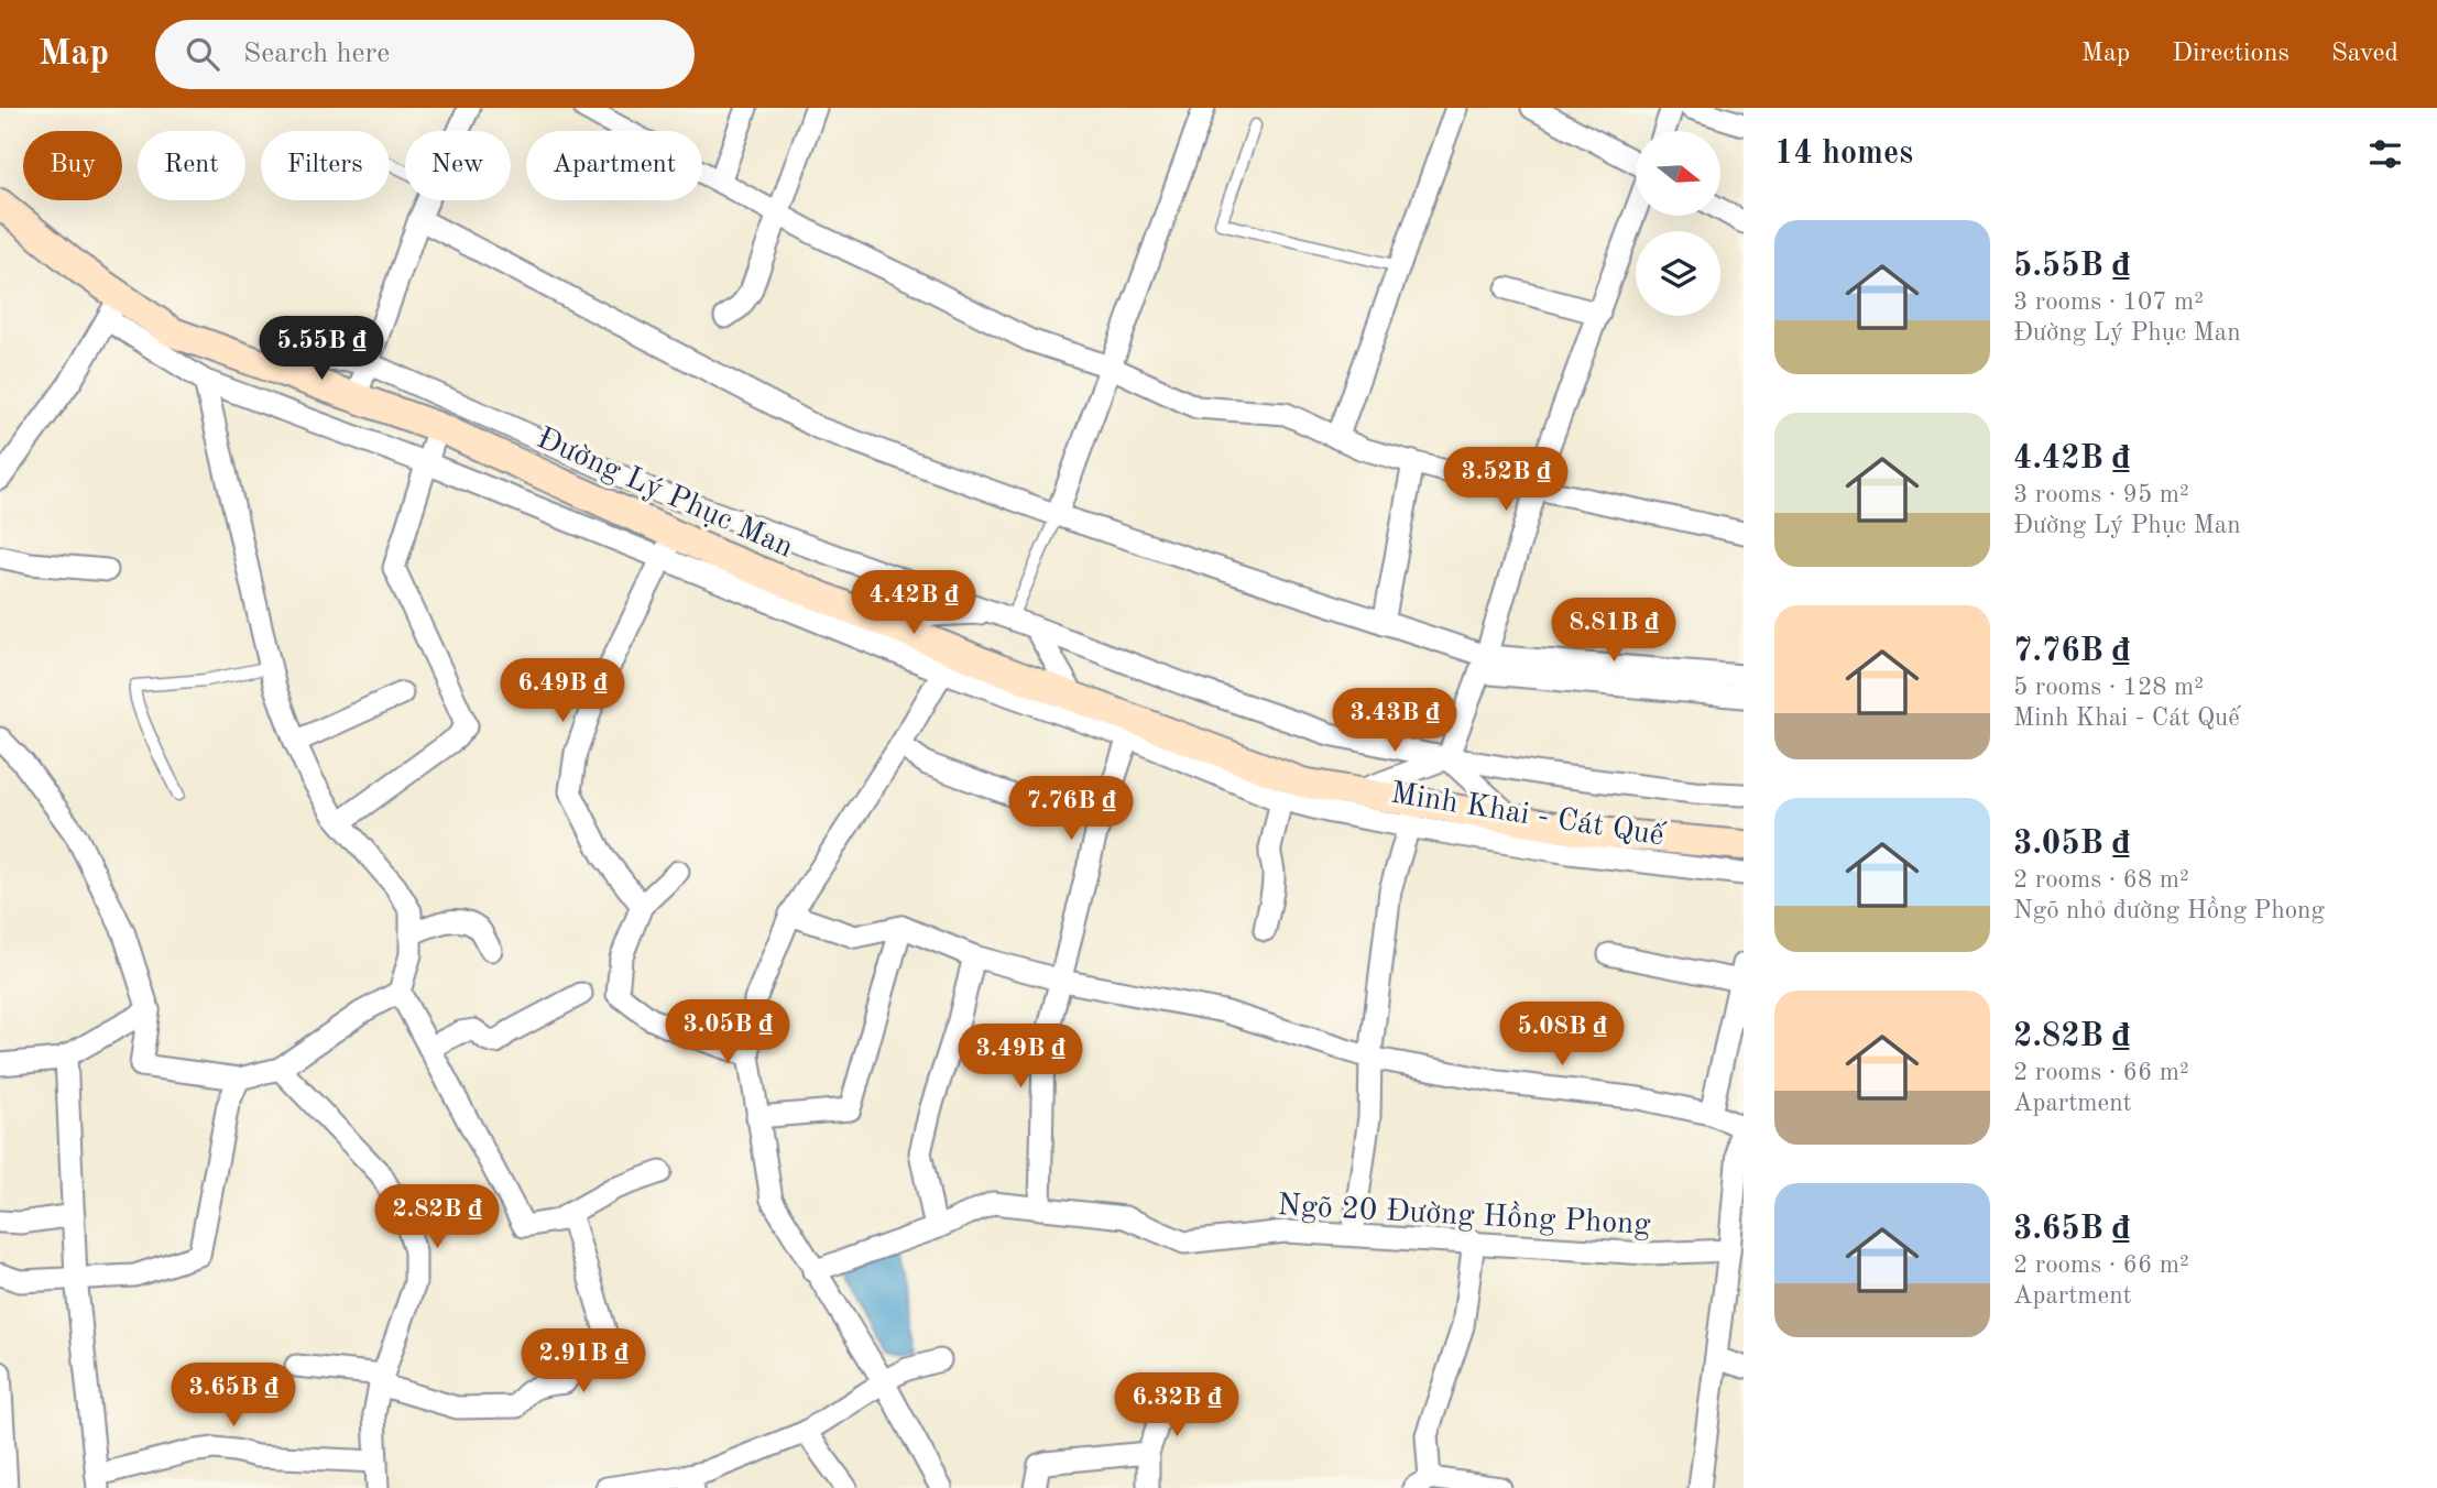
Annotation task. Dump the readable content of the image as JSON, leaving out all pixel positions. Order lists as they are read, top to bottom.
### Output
{
  "streets": {
    "main road": ["Đường Lý Phục Man"],
    "street": ["Minh Khai - Cát Quế", "Ngõ 20 Đường Hồng Phong"]
  },
  "crossings": [
    ["Đường Lý Phục Man", "Minh Khai - Cát Quế"]
  ],
  "north": "right",
  "page": {
    "header": "Map",
    "search": "Search here",
    "nav": ["Map", "Directions", "Saved"],
    "heading": "14 homes",
    "chip": [
      "Buy",
      "Rent",
      "Filters",
      "New",
      "Apartment"
    ],
    "list": [
      {
        "name": "5.55B ₫",
        "note": "3 rooms · 107 m² · Đường Lý Phục Man"
      },
      {
        "name": "4.42B ₫",
        "note": "3 rooms · 95 m² · Đường Lý Phục Man"
      },
      {
        "name": "7.76B ₫",
        "note": "5 rooms · 128 m² · Minh Khai - Cát Quế"
      },
      {
        "name": "3.05B ₫",
        "note": "2 rooms · 68 m² · Ngõ nhỏ đường Hồng Phong"
      },
      {
        "name": "2.82B ₫",
        "note": "2 rooms · 66 m² · Apartment"
      },
      {
        "name": "3.65B ₫",
        "note": "2 rooms · 66 m² · Apartment"
      }
    ],
    "price": [
      "5.55B ₫",
      "3.52B ₫",
      "4.42B ₫",
      "8.81B ₫",
      "6.49B ₫",
      "3.43B ₫",
      "7.76B ₫",
      "3.05B ₫",
      "5.08B ₫",
      "3.49B ₫",
      "2.82B ₫",
      "2.91B ₫",
      "3.65B ₫",
      "6.32B ₫"
    ]
  }
}
